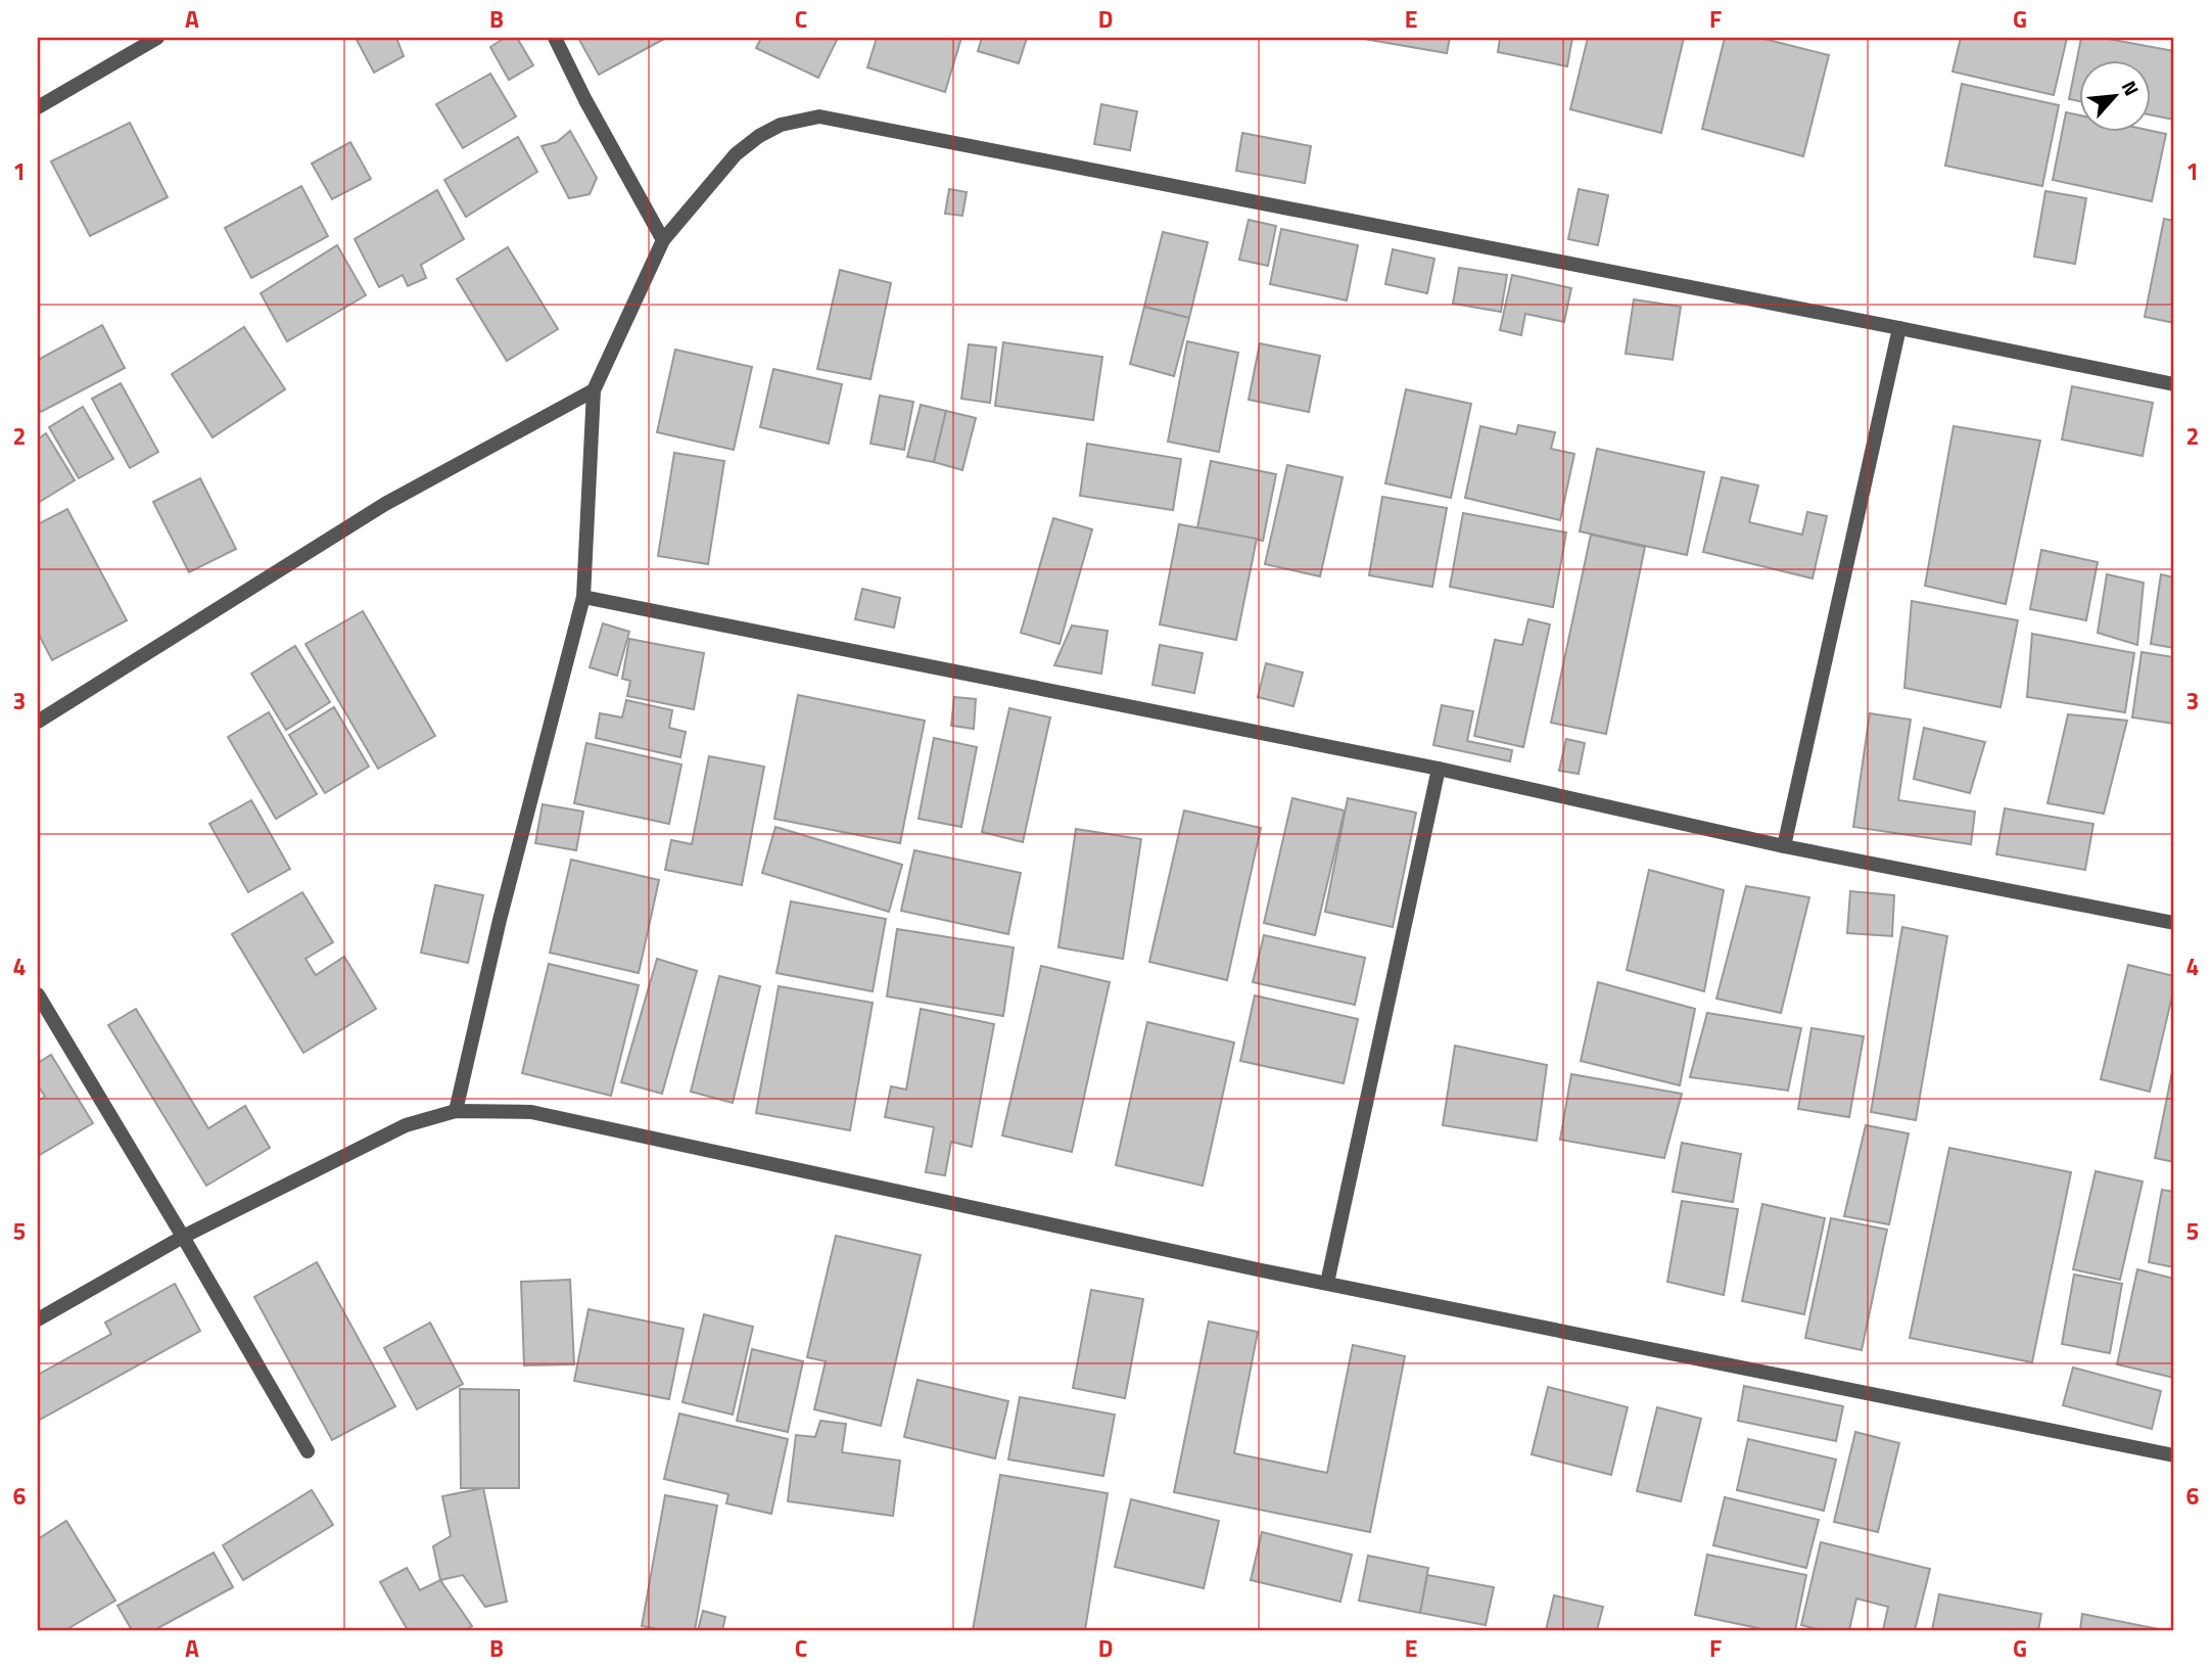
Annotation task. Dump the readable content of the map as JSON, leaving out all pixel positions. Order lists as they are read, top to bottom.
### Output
{
  "north": "top right",
  "grid": {
    "columns": [
      "A",
      "B",
      "C",
      "D",
      "E",
      "F",
      "G"
    ],
    "rows": [
      "1",
      "2",
      "3",
      "4",
      "5",
      "6"
    ]
  }
}
